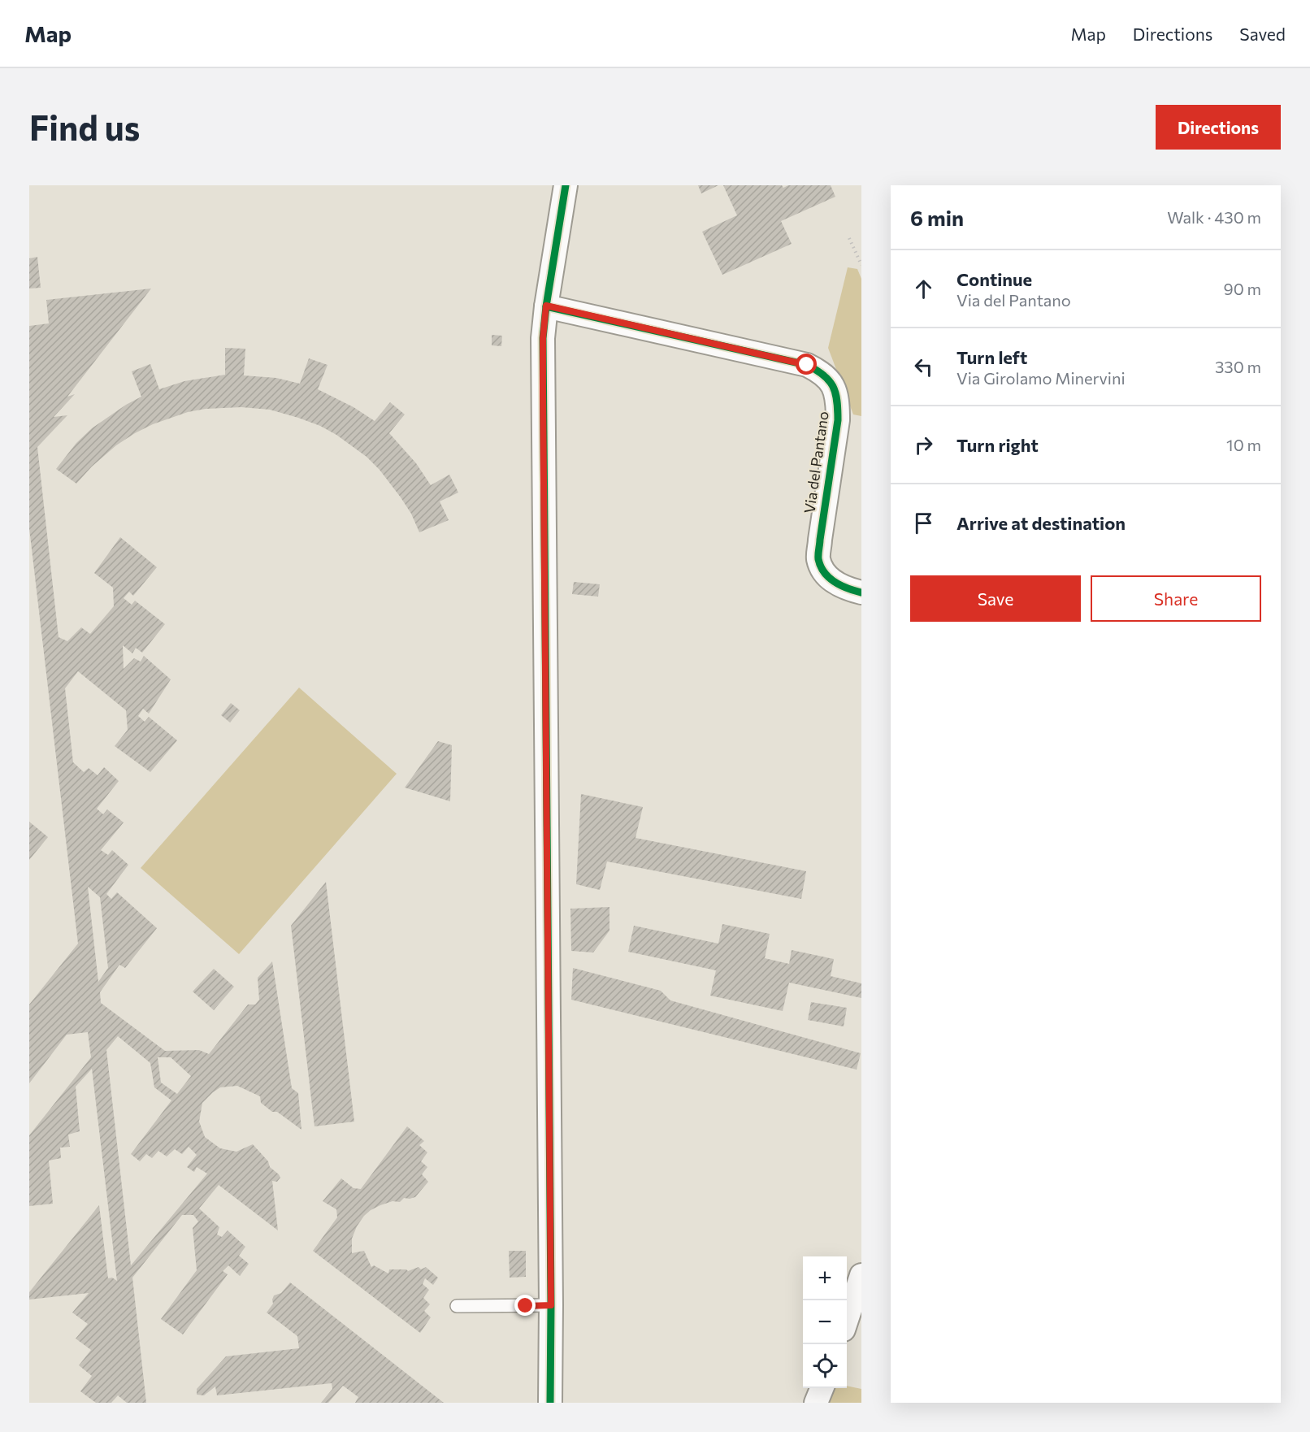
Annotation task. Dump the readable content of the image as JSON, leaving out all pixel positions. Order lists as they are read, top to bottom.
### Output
{
  "streets": {
    "street": ["Via del Pantano"]
  },
  "page": {
    "header": "Map",
    "nav": ["Map", "Directions", "Saved"],
    "buttons": [
      "Directions",
      ["Save", "Share"]
    ],
    "title": "Find us",
    "heading": ["6 min", "Walk · 430 m"],
    "list": [
      ["Continue", "Via del Pantano", "90 m"],
      ["Turn left", "Via Girolamo Minervini", "330 m"],
      ["Turn right", "10 m"],
      "Arrive at destination"
    ],
    "map_buttons": ["+", "−"]
  }
}
